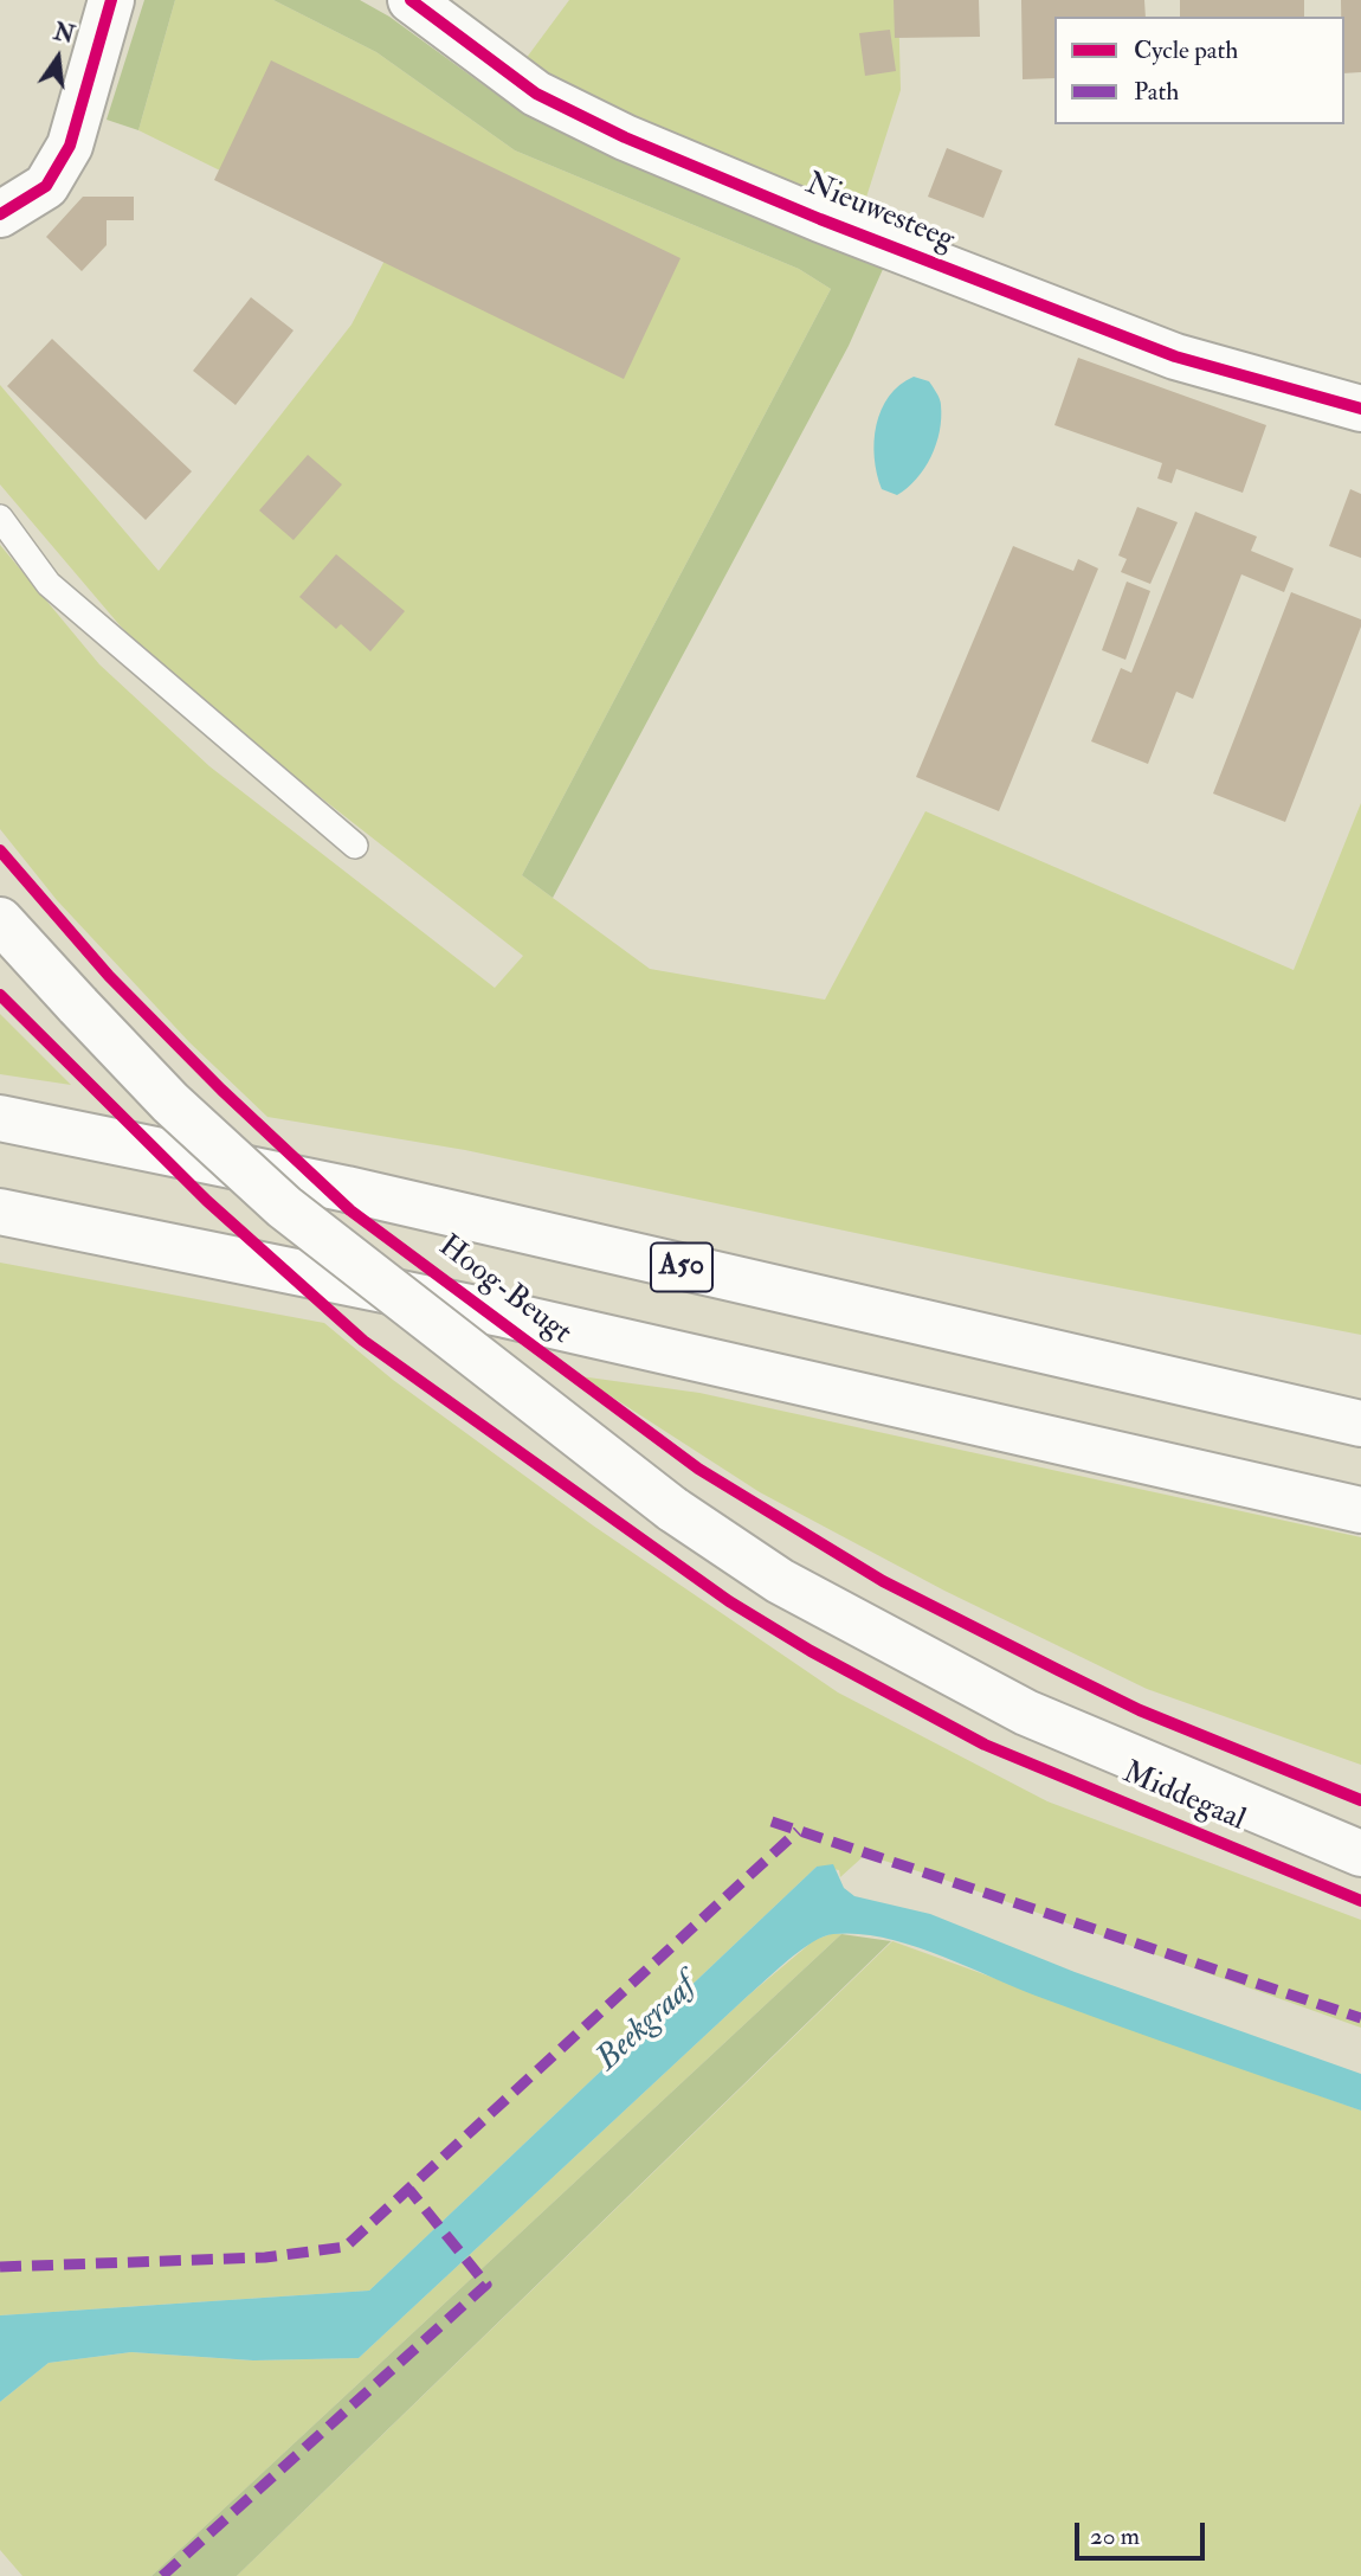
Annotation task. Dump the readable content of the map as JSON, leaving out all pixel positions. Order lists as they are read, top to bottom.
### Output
{
  "streets": {
    "main road": ["Nieuwesteeg", "A50", "Middegaal"],
    "cycle path": ["Hoog-Beugt"]
  },
  "water": ["Beekgraaf"],
  "legend": ["Cycle path", "Path"],
  "scale_bar": "20 m",
  "north": "top"
}
